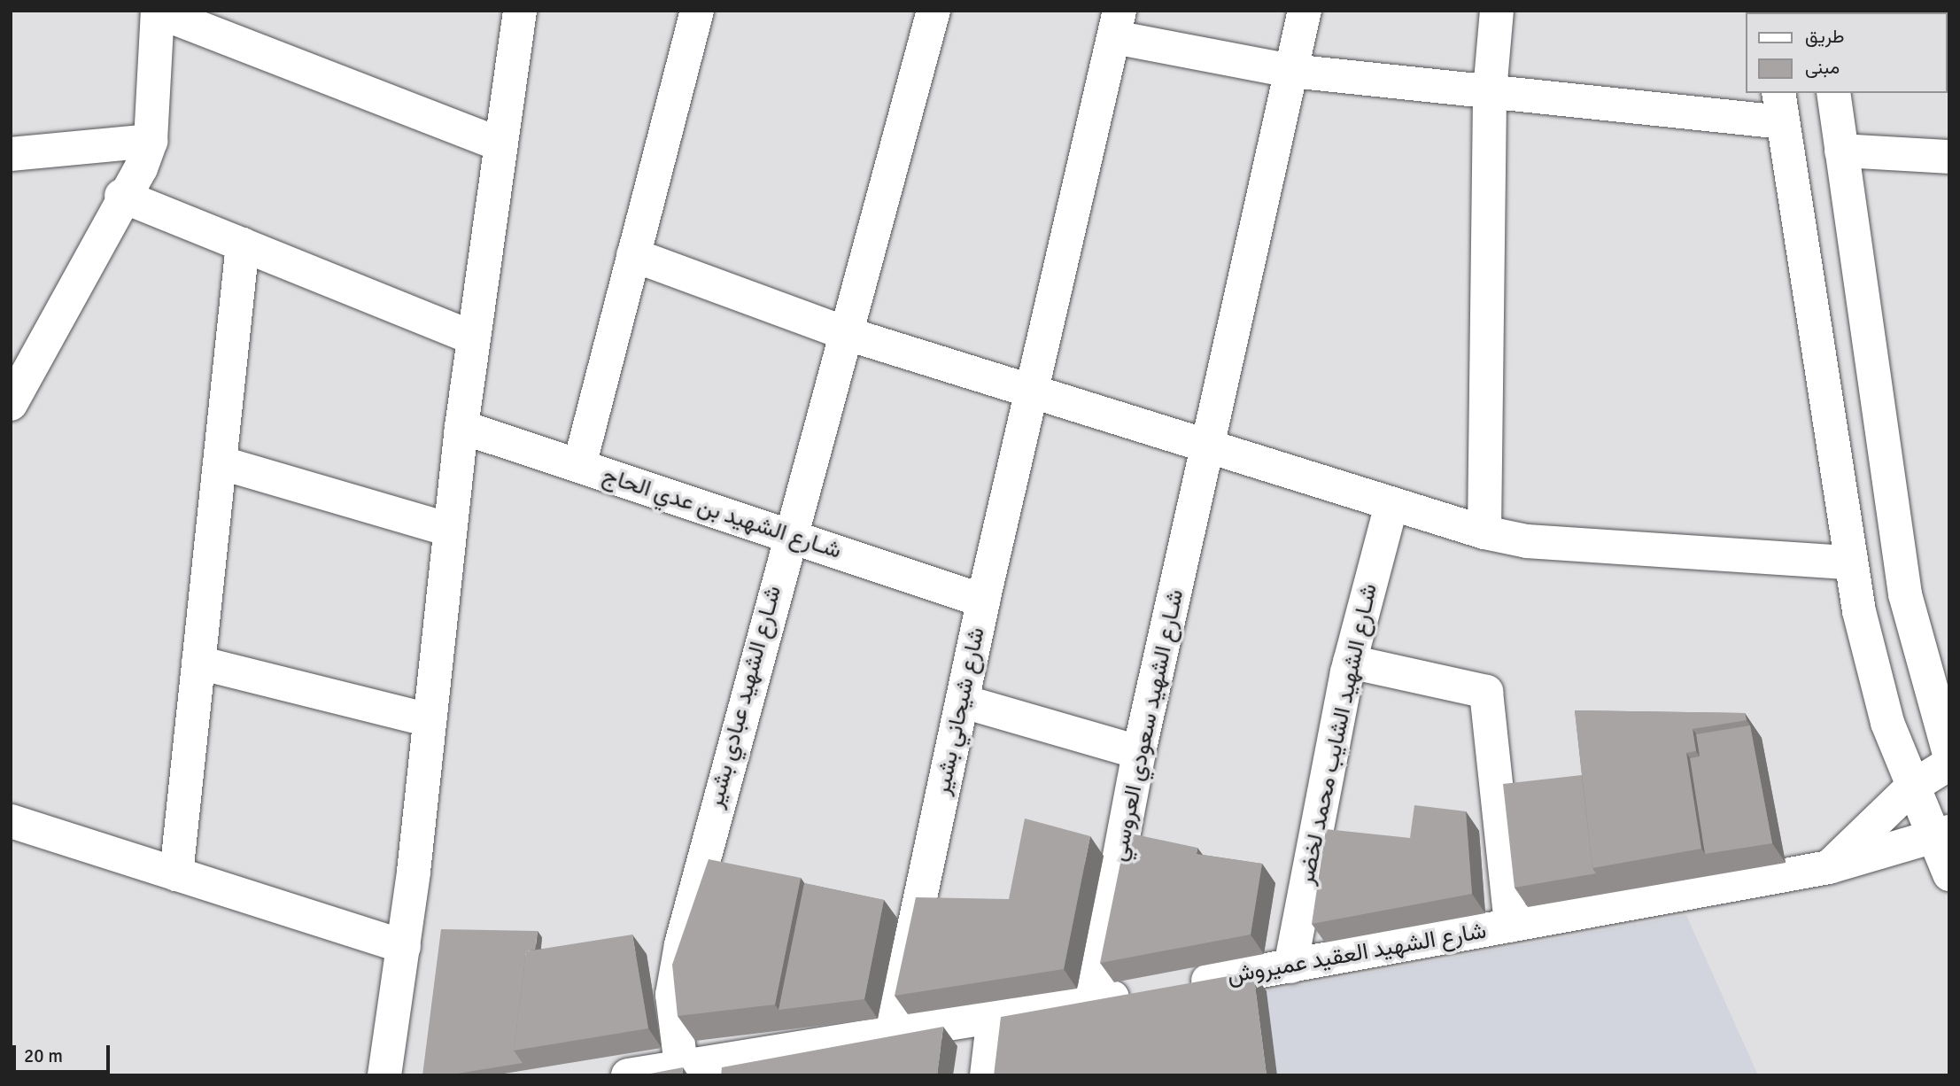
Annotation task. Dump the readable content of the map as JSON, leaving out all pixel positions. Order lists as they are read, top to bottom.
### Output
{
  "streets": {
    "main road": [
      "شـارع الشهيد بن عدي الحاج",
      "شـارع الشهيد عبادي بشير",
      "شارع شيحاني بشير",
      "شـارع الشهيد سعودي العروسي",
      "شـارع الشهيد الشايب محمد لخضر",
      "شارع الشهيد العقيد عميروش"
    ]
  },
  "crossings": [
    ["شـارع الشهيد بن عدي الحاج", "شـارع الشهيد عبادي بشير"],
    ["شـارع الشهيد بن عدي الحاج", "شارع شيحاني بشير"],
    ["شـارع الشهيد عبادي بشير", "شارع الشهيد العقيد عميروش"],
    ["شارع شيحاني بشير", "شارع الشهيد العقيد عميروش"],
    ["شـارع الشهيد سعودي العروسي", "شارع الشهيد العقيد عميروش"],
    ["شـارع الشهيد الشايب محمد لخضر", "شارع الشهيد العقيد عميروش"]
  ],
  "legend": ["طريق", "مبنى"],
  "scale_bar": "20 m"
}
